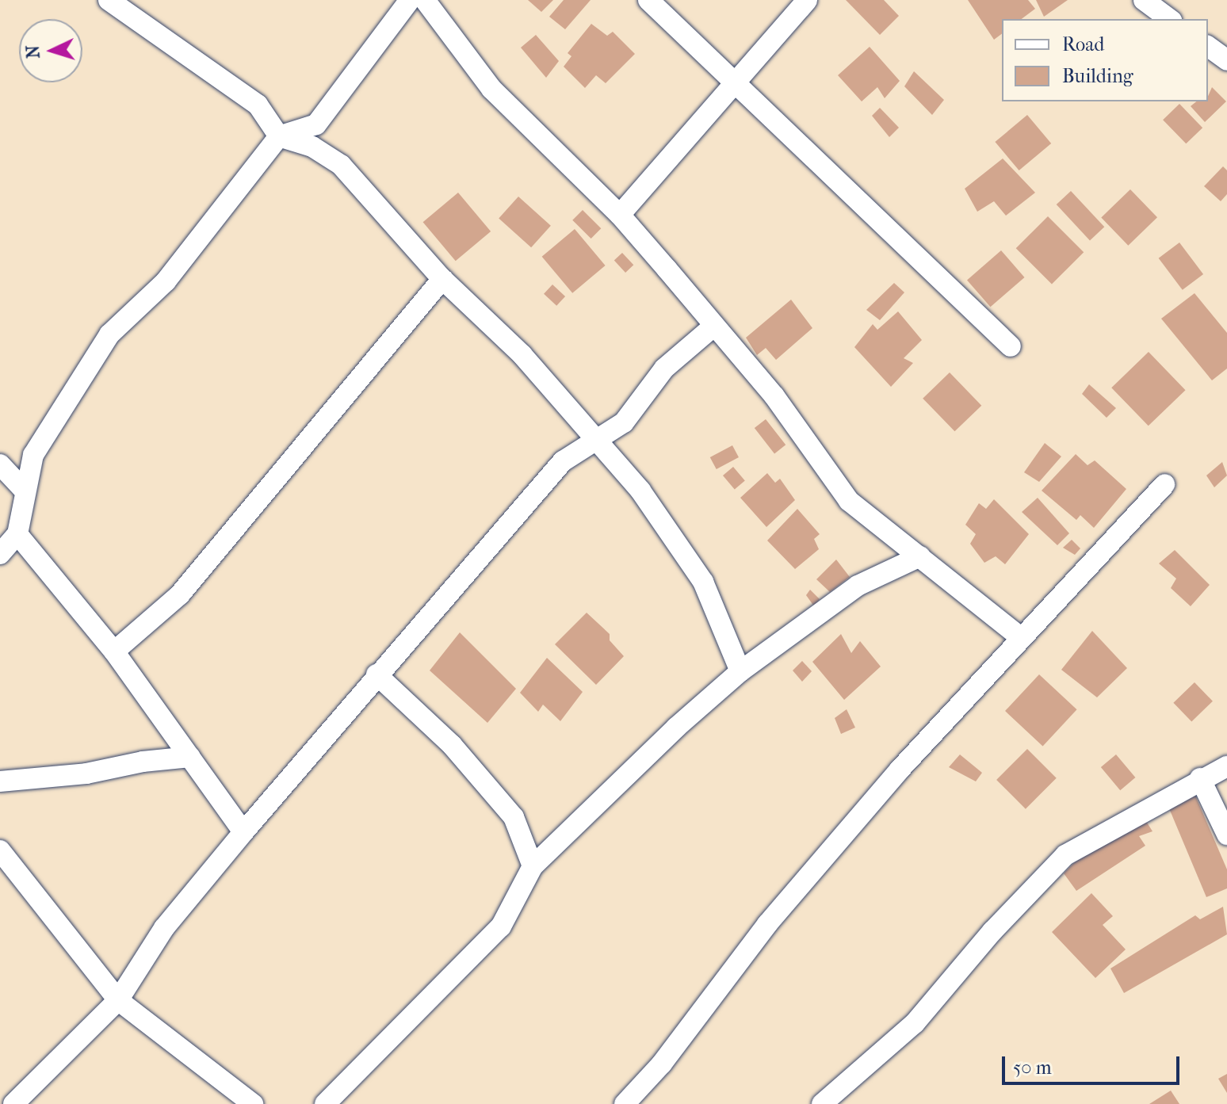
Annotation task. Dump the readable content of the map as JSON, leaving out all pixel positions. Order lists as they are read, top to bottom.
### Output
{
  "legend": ["Road", "Building"],
  "scale_bar": "50 m",
  "north": "left"
}
